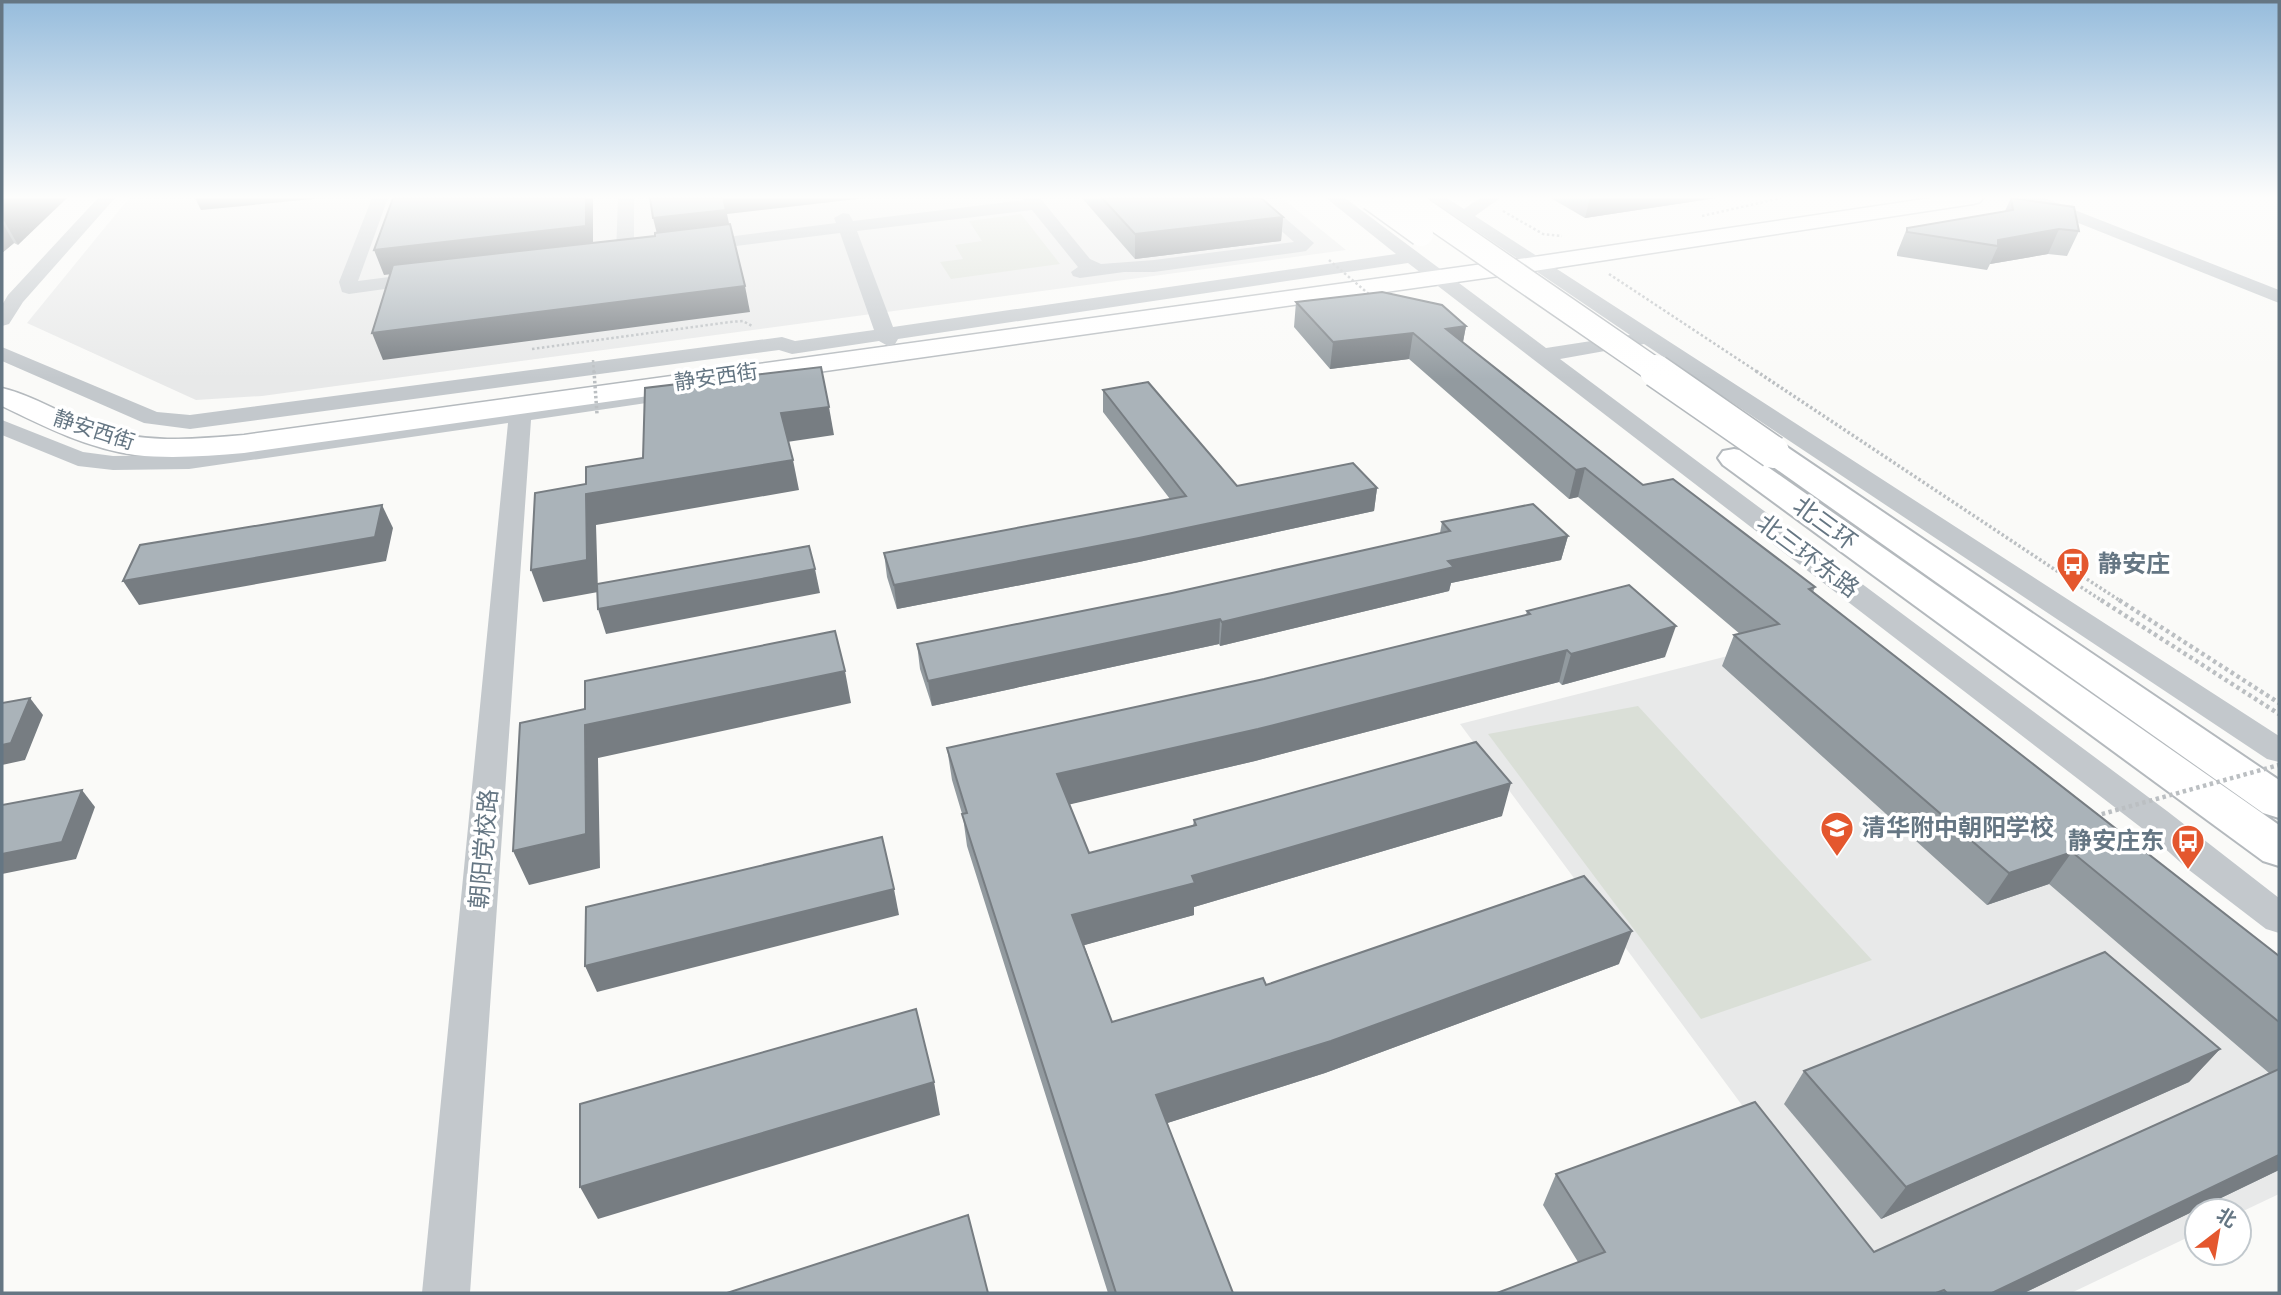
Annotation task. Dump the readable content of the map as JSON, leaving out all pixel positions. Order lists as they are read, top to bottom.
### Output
{
  "streets": {
    "highway": ["北三环"],
    "main road": ["静安西街"],
    "street": ["北三环东路", "朝阳党校路"]
  },
  "crossings": [
    ["静安西街", "北三环东路"],
    ["静安西街", "朝阳党校路"]
  ],
  "places": {
    "bus stop": ["静安庄", "静安庄东"],
    "school or university": ["清华附中朝阳学校"]
  },
  "north": "top right"
}
